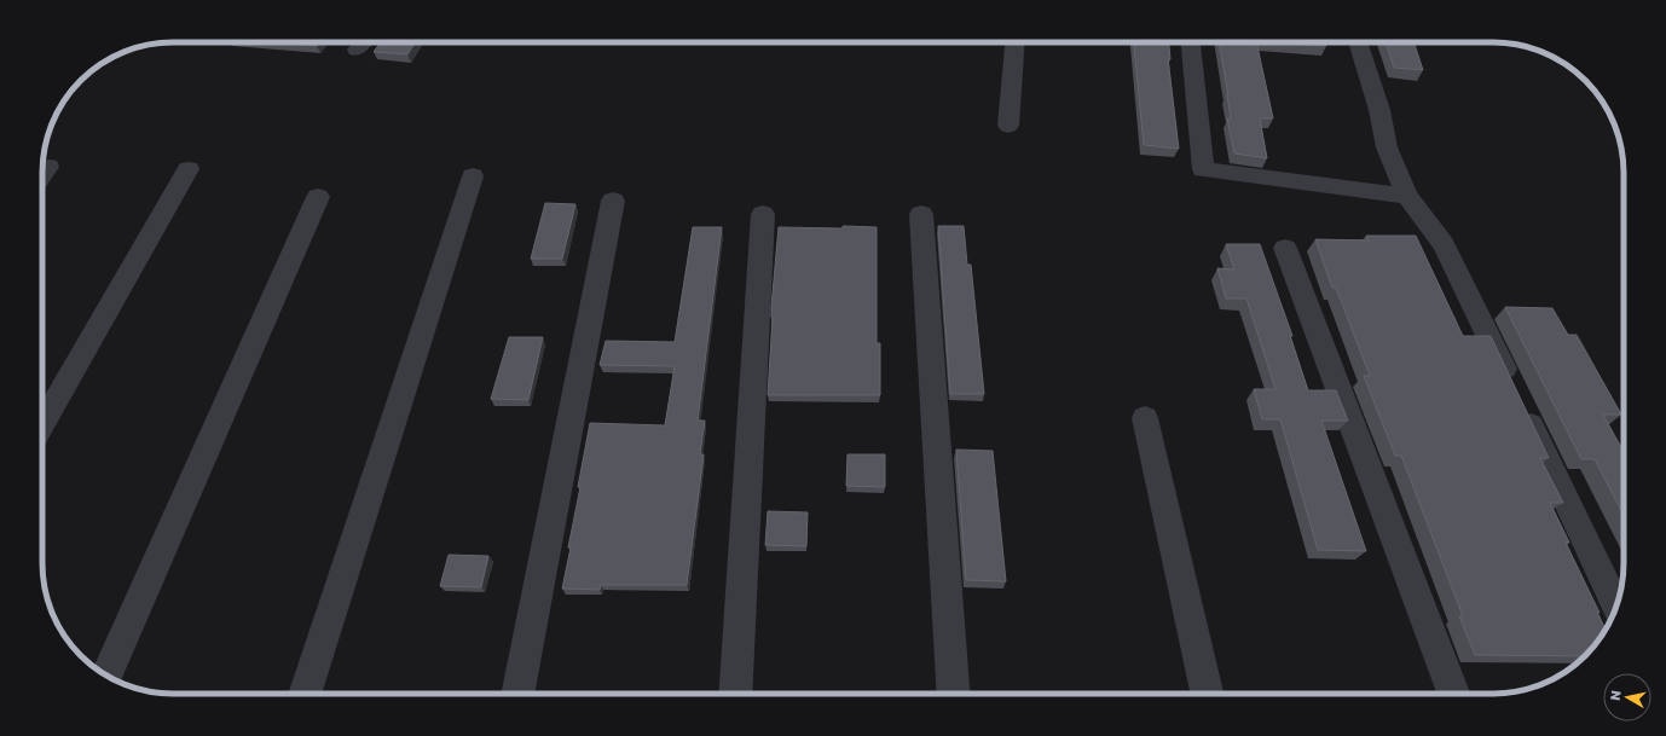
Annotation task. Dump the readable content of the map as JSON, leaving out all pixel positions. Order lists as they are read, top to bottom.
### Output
{
  "north": "left"
}
